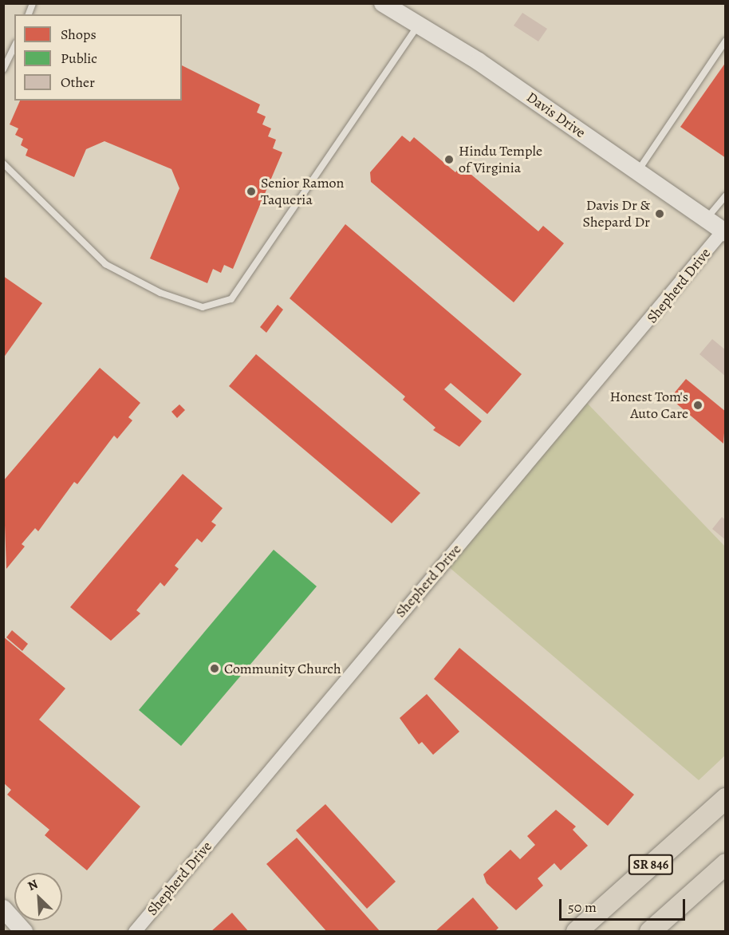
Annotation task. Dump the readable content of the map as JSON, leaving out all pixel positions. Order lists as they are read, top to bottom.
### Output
{
  "streets": {
    "main road": ["Davis Drive", "SR 846"],
    "street": ["Shepherd Drive"]
  },
  "crossings": [
    ["Davis Drive", "Shepherd Drive"]
  ],
  "places": [
    "Hindu Temple of Virginia",
    "Senior Ramon Taqueria",
    "Davis Dr & Shepard Dr",
    "Honest Tom's Auto Care",
    "Community Church"
  ],
  "legend": ["Shops", "Public", "Other"],
  "scale_bar": "50 m",
  "north": "top left"
}
